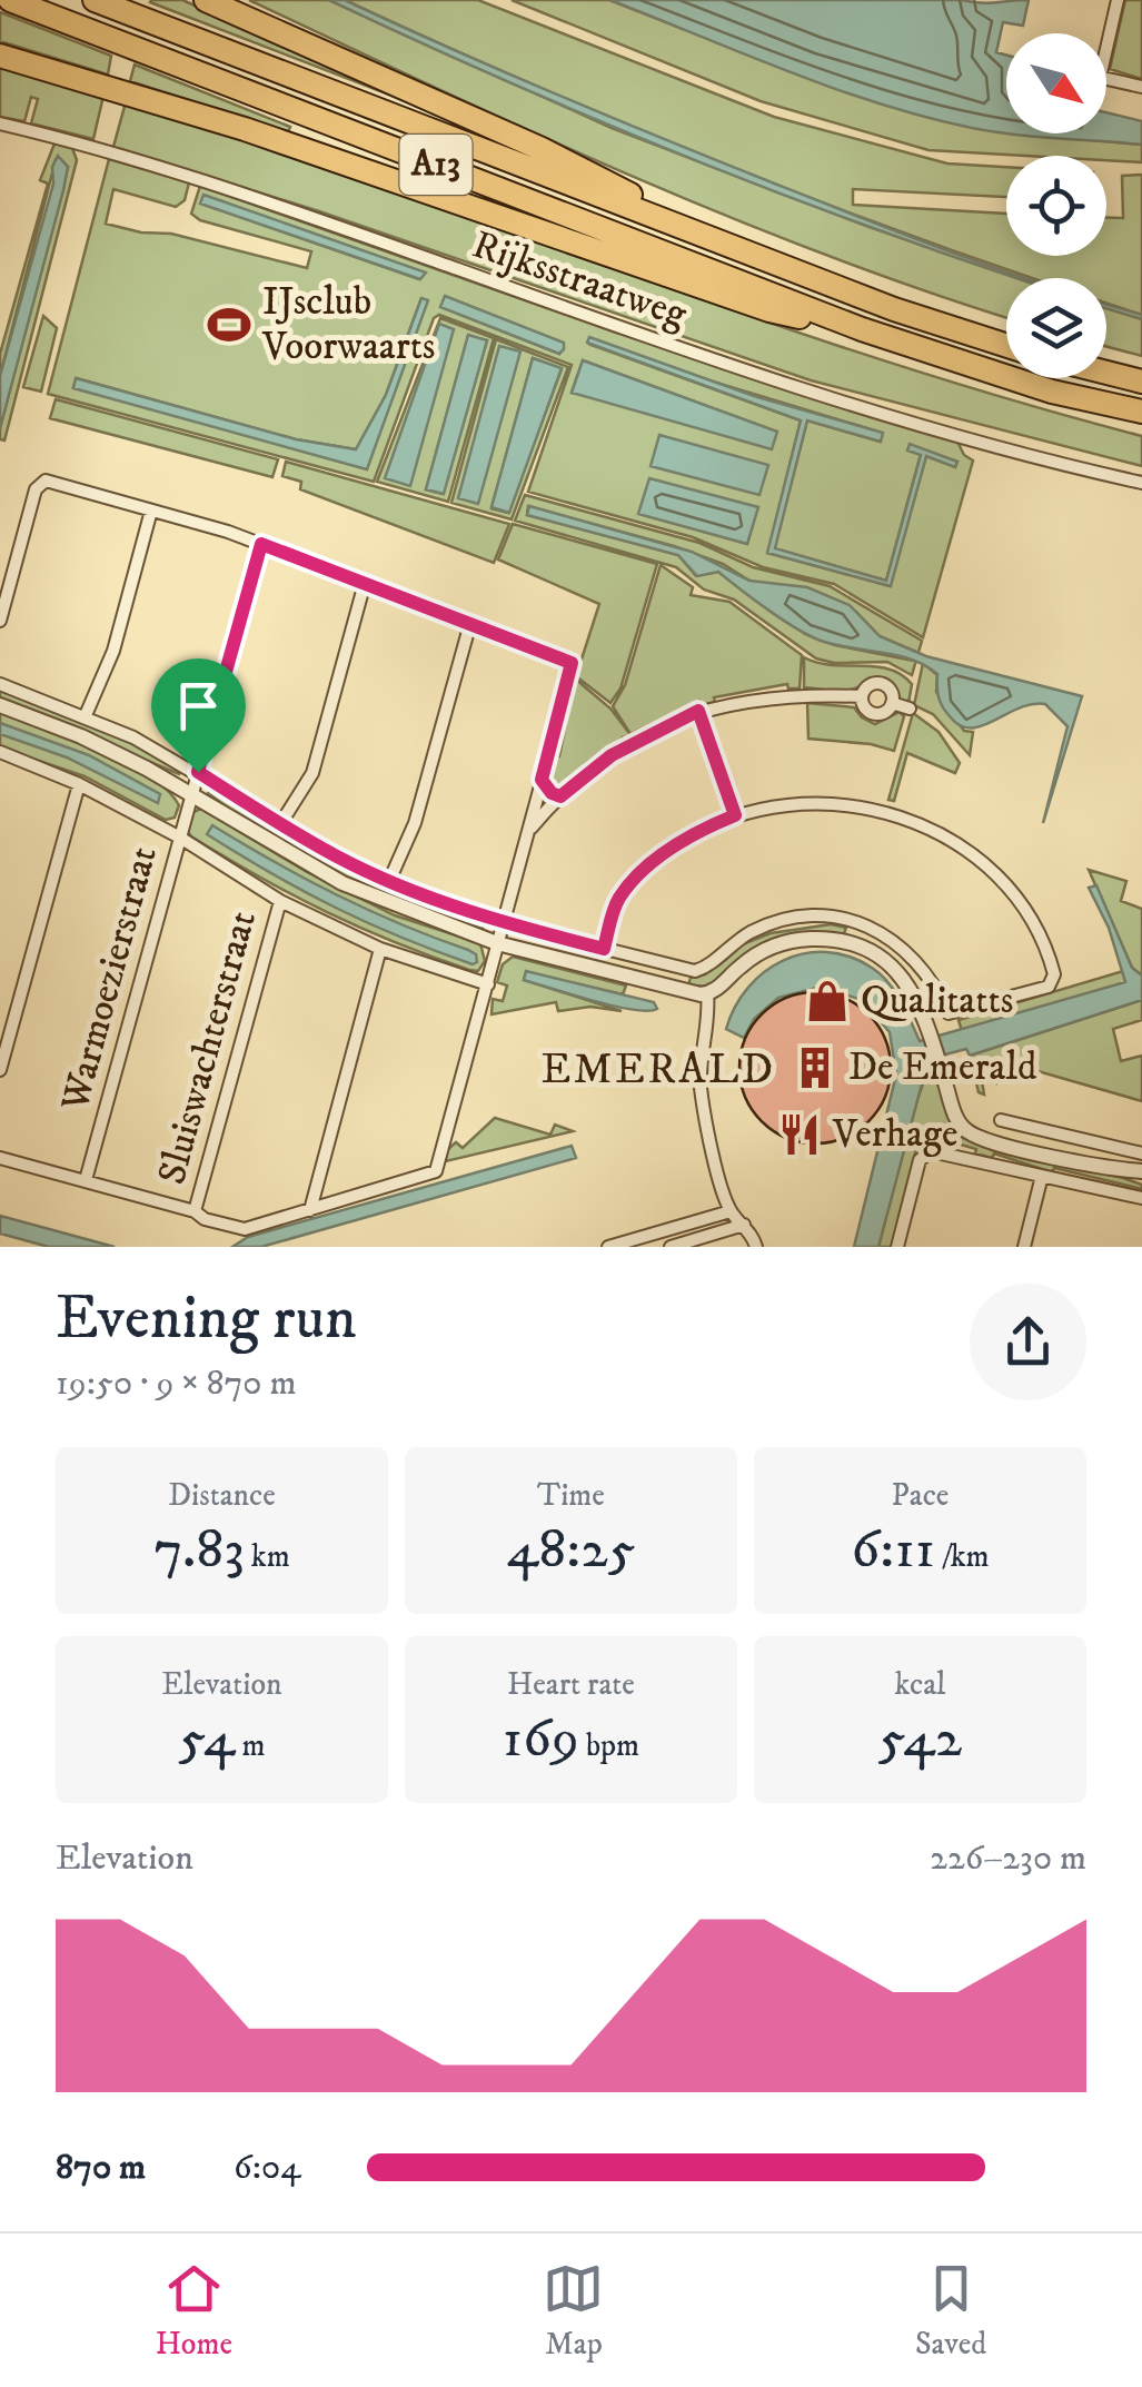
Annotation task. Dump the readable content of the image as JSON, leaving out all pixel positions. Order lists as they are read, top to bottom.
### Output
{
  "streets": {
    "highway": ["A13"],
    "street": ["Rijksstraatweg", "Warmoezierstraat", "Sluiswachterstraat"]
  },
  "districts": ["EMERALD"],
  "places": {
    "sports": ["IJsclub Voorwaarts"],
    "shop": ["Qualitatts"],
    "building": ["De Emerald"],
    "restaurant": ["Verhage"]
  },
  "north": "bottom right",
  "page": {
    "heading": ["Evening run", "19:50 · 9 × 870 m"],
    "stats": [
      ["Distance", "7.83 km"],
      ["Time", "48:25"],
      ["Pace", "6:11 /km"],
      ["Elevation", "54 m"],
      ["Heart rate", "169 bpm"],
      ["kcal", "542"]
    ],
    "chart": ["Elevation", "226–230 m"],
    "list": [
      {
        "name": "870 m",
        "note": "6:04"
      }
    ],
    "tabs": ["Home", "Map", "Saved"]
  }
}
